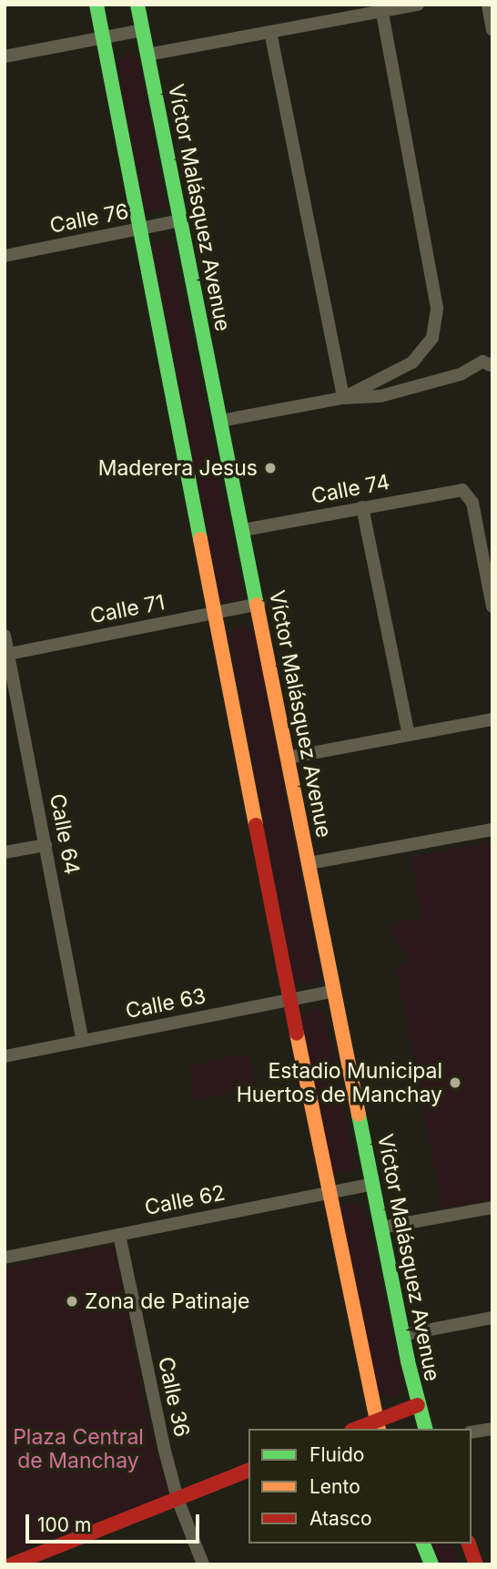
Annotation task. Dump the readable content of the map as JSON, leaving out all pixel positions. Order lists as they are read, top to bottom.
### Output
{
  "streets": {
    "main road": ["Víctor Malásquez Avenue"],
    "street": [
      "Calle 76",
      "Calle 74",
      "Calle 71",
      "Calle 64",
      "Calle 63",
      "Calle 62",
      "Calle 36"
    ]
  },
  "crossings": [
    ["Víctor Malásquez Avenue", "Calle 76"],
    ["Víctor Malásquez Avenue", "Calle 74"],
    ["Víctor Malásquez Avenue", "Calle 71"],
    ["Víctor Malásquez Avenue", "Calle 63"],
    ["Víctor Malásquez Avenue", "Calle 62"],
    ["Calle 71", "Calle 64"],
    ["Calle 64", "Calle 63"],
    ["Calle 62", "Calle 36"]
  ],
  "parks": ["Plaza Central de Manchay"],
  "places": ["Maderera Jesus", "Estadio Municipal Huertos de Manchay", "Zona de Patinaje"],
  "legend": ["Fluido", "Lento", "Atasco"],
  "scale_bar": "100 m"
}
